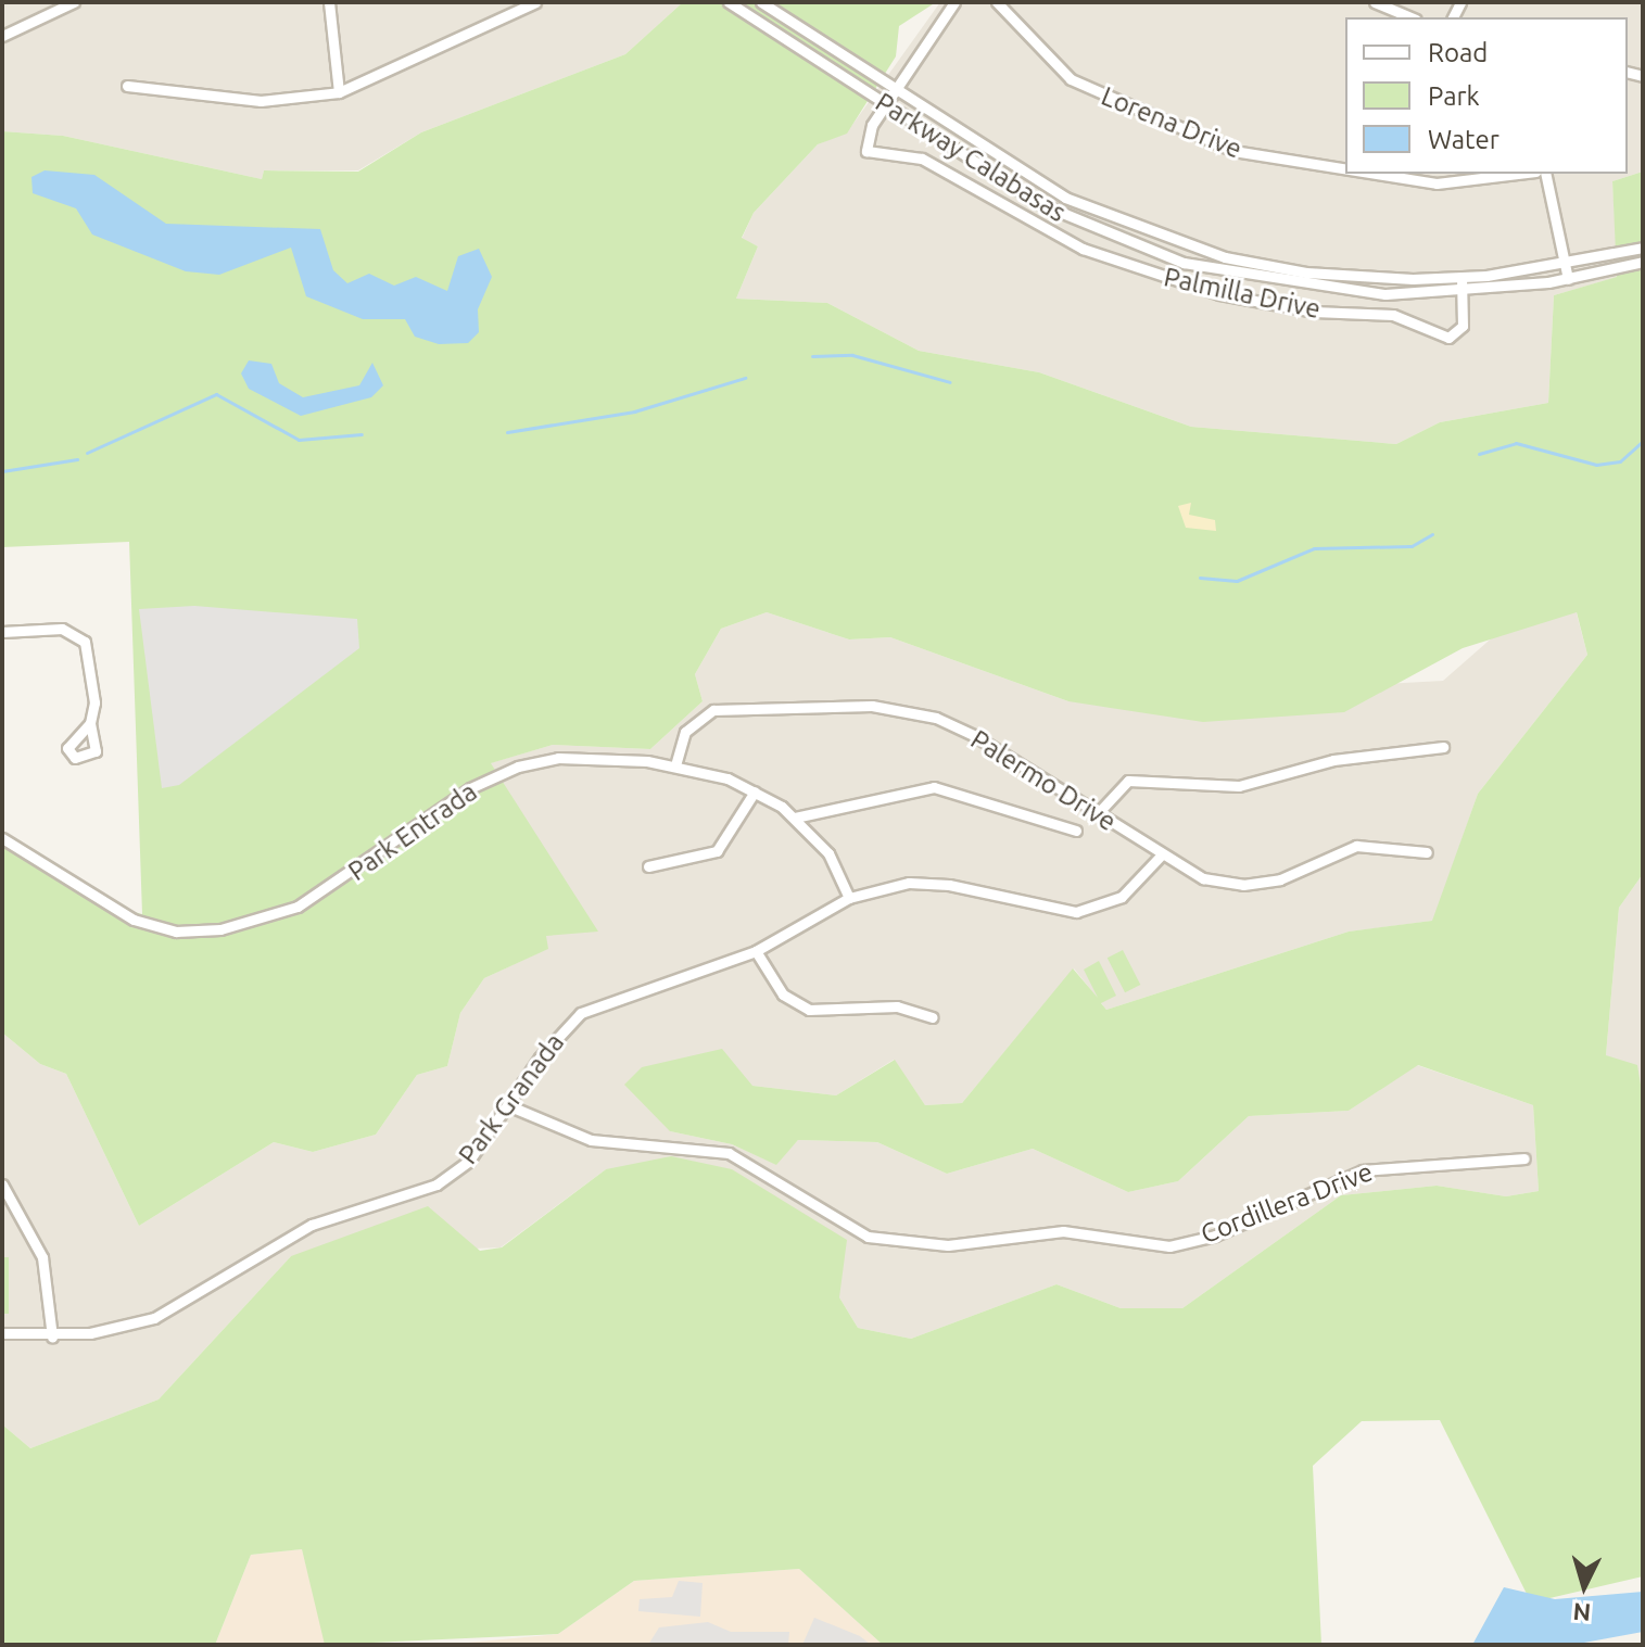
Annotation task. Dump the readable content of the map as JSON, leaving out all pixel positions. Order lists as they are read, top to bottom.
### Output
{
  "streets": {
    "street": [
      "Lorena Drive",
      "Parkway Calabasas",
      "Palmilla Drive",
      "Palermo Drive",
      "Park Entrada",
      "Park Granada",
      "Cordillera Drive"
    ]
  },
  "crossings": [
    ["Parkway Calabasas", "Palmilla Drive"],
    ["Palermo Drive", "Park Entrada"],
    ["Palermo Drive", "Park Granada"],
    ["Park Entrada", "Park Granada"],
    ["Park Granada", "Cordillera Drive"]
  ],
  "legend": ["Road", "Park", "Water"],
  "north": "bottom"
}
